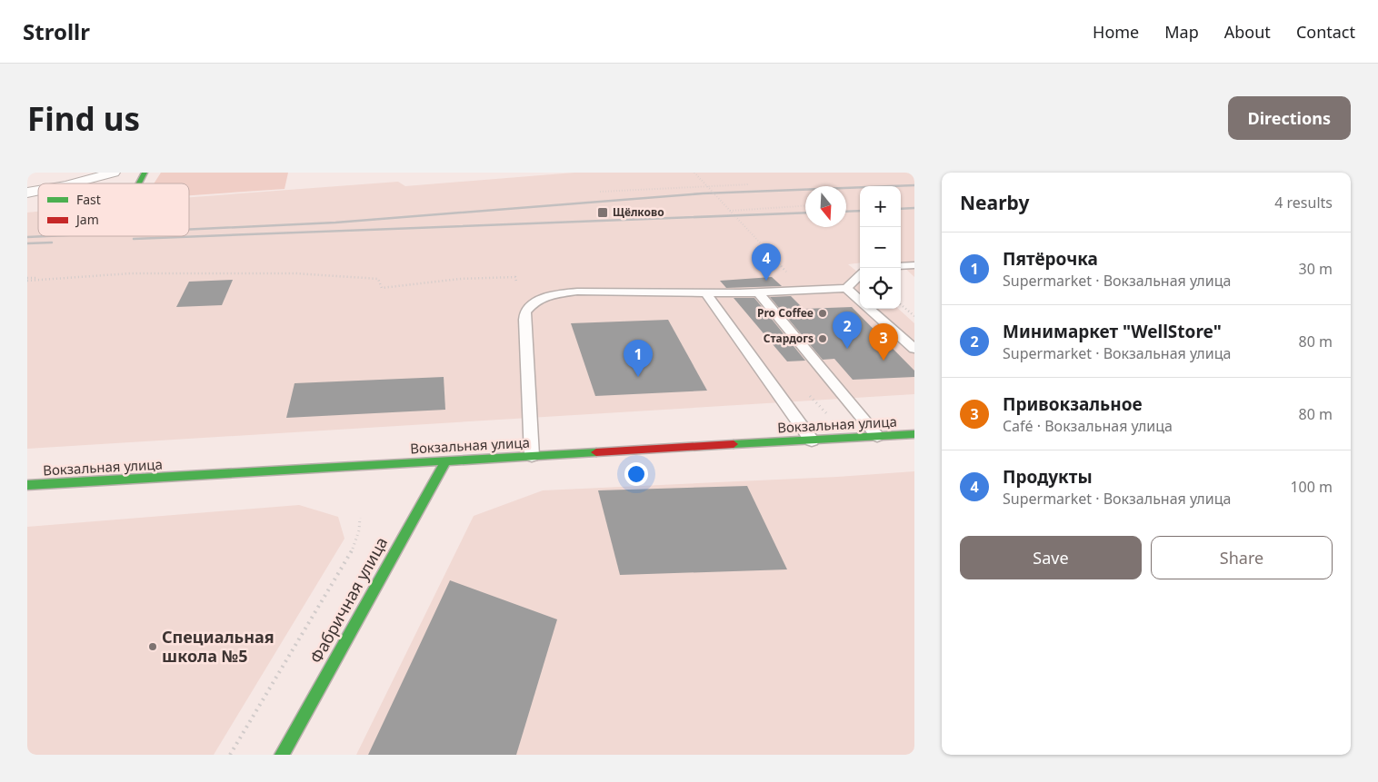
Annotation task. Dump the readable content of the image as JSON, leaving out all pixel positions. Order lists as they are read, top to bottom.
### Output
{
  "streets": {
    "main road": ["Вокзальная улица", "Фабричная улица"]
  },
  "crossings": [
    ["Вокзальная улица", "Фабричная улица"]
  ],
  "places": {
    "transit": ["Щёлково"],
    "other": ["Pro Coffee", "Стардогs", "Специальная школа №5"]
  },
  "legend": ["Fast", "Jam"],
  "north": "bottom",
  "page": {
    "header": "Strollr",
    "nav": [
      "Home",
      "Map",
      "About",
      "Contact"
    ],
    "buttons": [
      "Directions",
      ["Save", "Share"]
    ],
    "title": "Find us",
    "heading": ["Nearby", "4 results"],
    "map_buttons": ["+", "−"],
    "list": [
      {
        "mark": "1",
        "name": "Пятёрочка",
        "note": "Supermarket · Вокзальная улица",
        "value": "30 m"
      },
      {
        "mark": "2",
        "name": "Минимаркет \"WellStore\"",
        "note": "Supermarket · Вокзальная улица",
        "value": "80 m"
      },
      {
        "mark": "3",
        "name": "Привокзальное",
        "note": "Café · Вокзальная улица",
        "value": "80 m"
      },
      {
        "mark": "4",
        "name": "Продукты",
        "note": "Supermarket · Вокзальная улица",
        "value": "100 m"
      }
    ],
    "pins": [
      "4",
      "2",
      "3",
      "1"
    ]
  }
}
